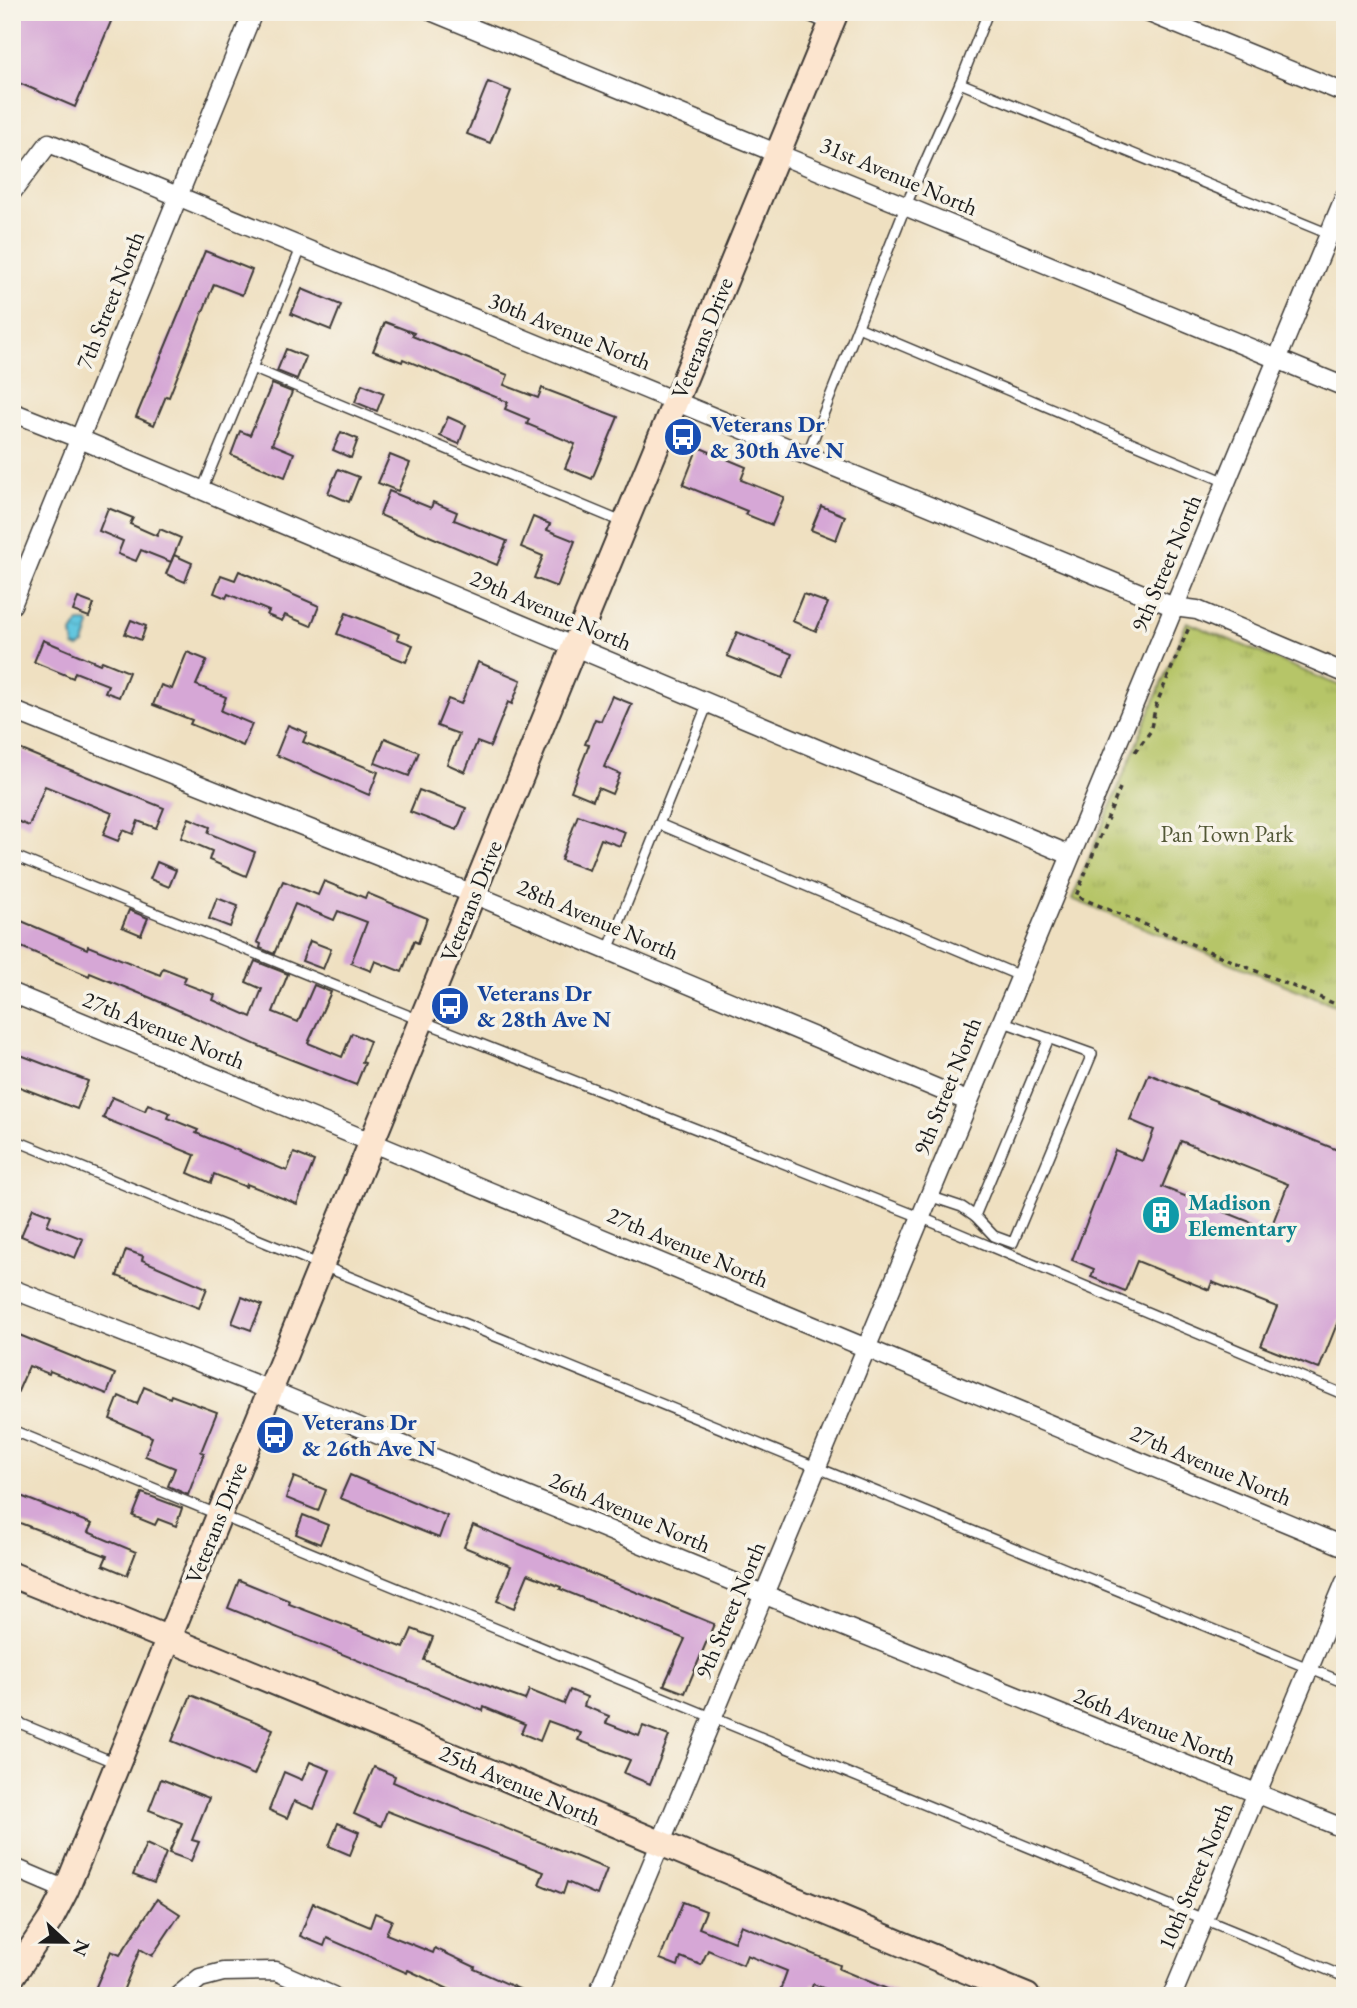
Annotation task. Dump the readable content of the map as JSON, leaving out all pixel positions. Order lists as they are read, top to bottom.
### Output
{
  "streets": {
    "main road": ["Veterans Drive", "25th Avenue North"],
    "street": [
      "31st Avenue North",
      "7th Street North",
      "30th Avenue North",
      "9th Street North",
      "29th Avenue North",
      "28th Avenue North",
      "27th Avenue North",
      "26th Avenue North",
      "10th Street North"
    ]
  },
  "crossings": [
    ["31st Avenue North", "Veterans Drive"],
    ["31st Avenue North", "9th Street North"],
    ["7th Street North", "30th Avenue North"],
    ["7th Street North", "29th Avenue North"],
    ["30th Avenue North", "Veterans Drive"],
    ["30th Avenue North", "9th Street North"],
    ["Veterans Drive", "29th Avenue North"],
    ["Veterans Drive", "28th Avenue North"],
    ["Veterans Drive", "27th Avenue North"],
    ["Veterans Drive", "26th Avenue North"],
    ["Veterans Drive", "25th Avenue North"],
    ["9th Street North", "29th Avenue North"],
    ["9th Street North", "28th Avenue North"],
    ["9th Street North", "27th Avenue North"],
    ["9th Street North", "26th Avenue North"],
    ["9th Street North", "25th Avenue North"],
    ["26th Avenue North", "10th Street North"]
  ],
  "parks": ["Pan Town Park"],
  "places": {
    "bus stop": ["Veterans Dr & 30th Ave N", "Veterans Dr & 28th Ave N", "Veterans Dr & 26th Ave N"],
    "building": ["Madison Elementary"]
  },
  "north": "right"
}
